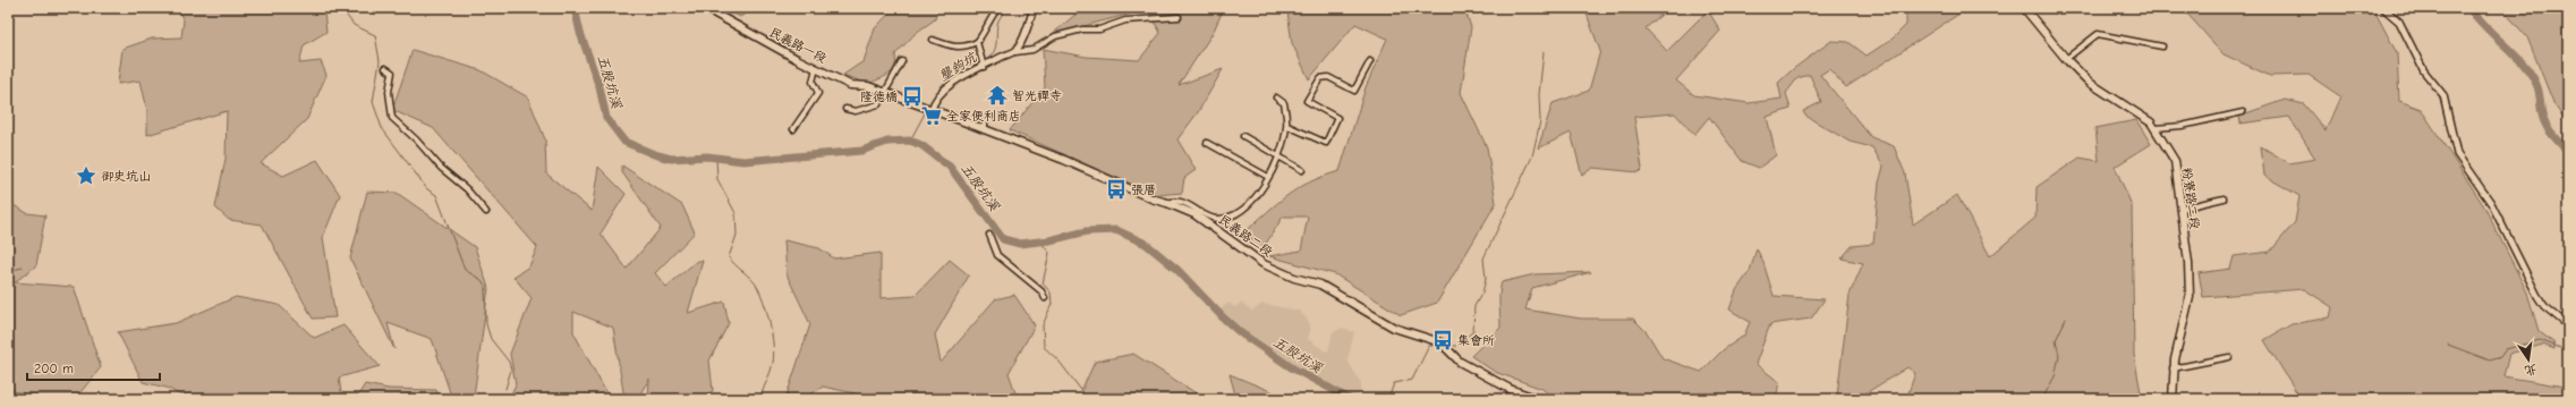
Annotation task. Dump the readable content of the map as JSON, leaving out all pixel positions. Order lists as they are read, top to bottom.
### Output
{
  "streets": {
    "main road": ["民義路一段", "粉寮路二段", "民義路二段"]
  },
  "crossings": [
    ["民義路一段", "民義路二段"]
  ],
  "water": ["壟鉤坑", "五股坑溪"],
  "places": {
    "temple": ["智光禪寺"],
    "bus stop": ["隆德橋", "張厝", "集會所"],
    "supermarket": ["全家便利商店"],
    "place": ["御史坑山"]
  },
  "scale_bar": "200 m",
  "north": "bottom"
}
